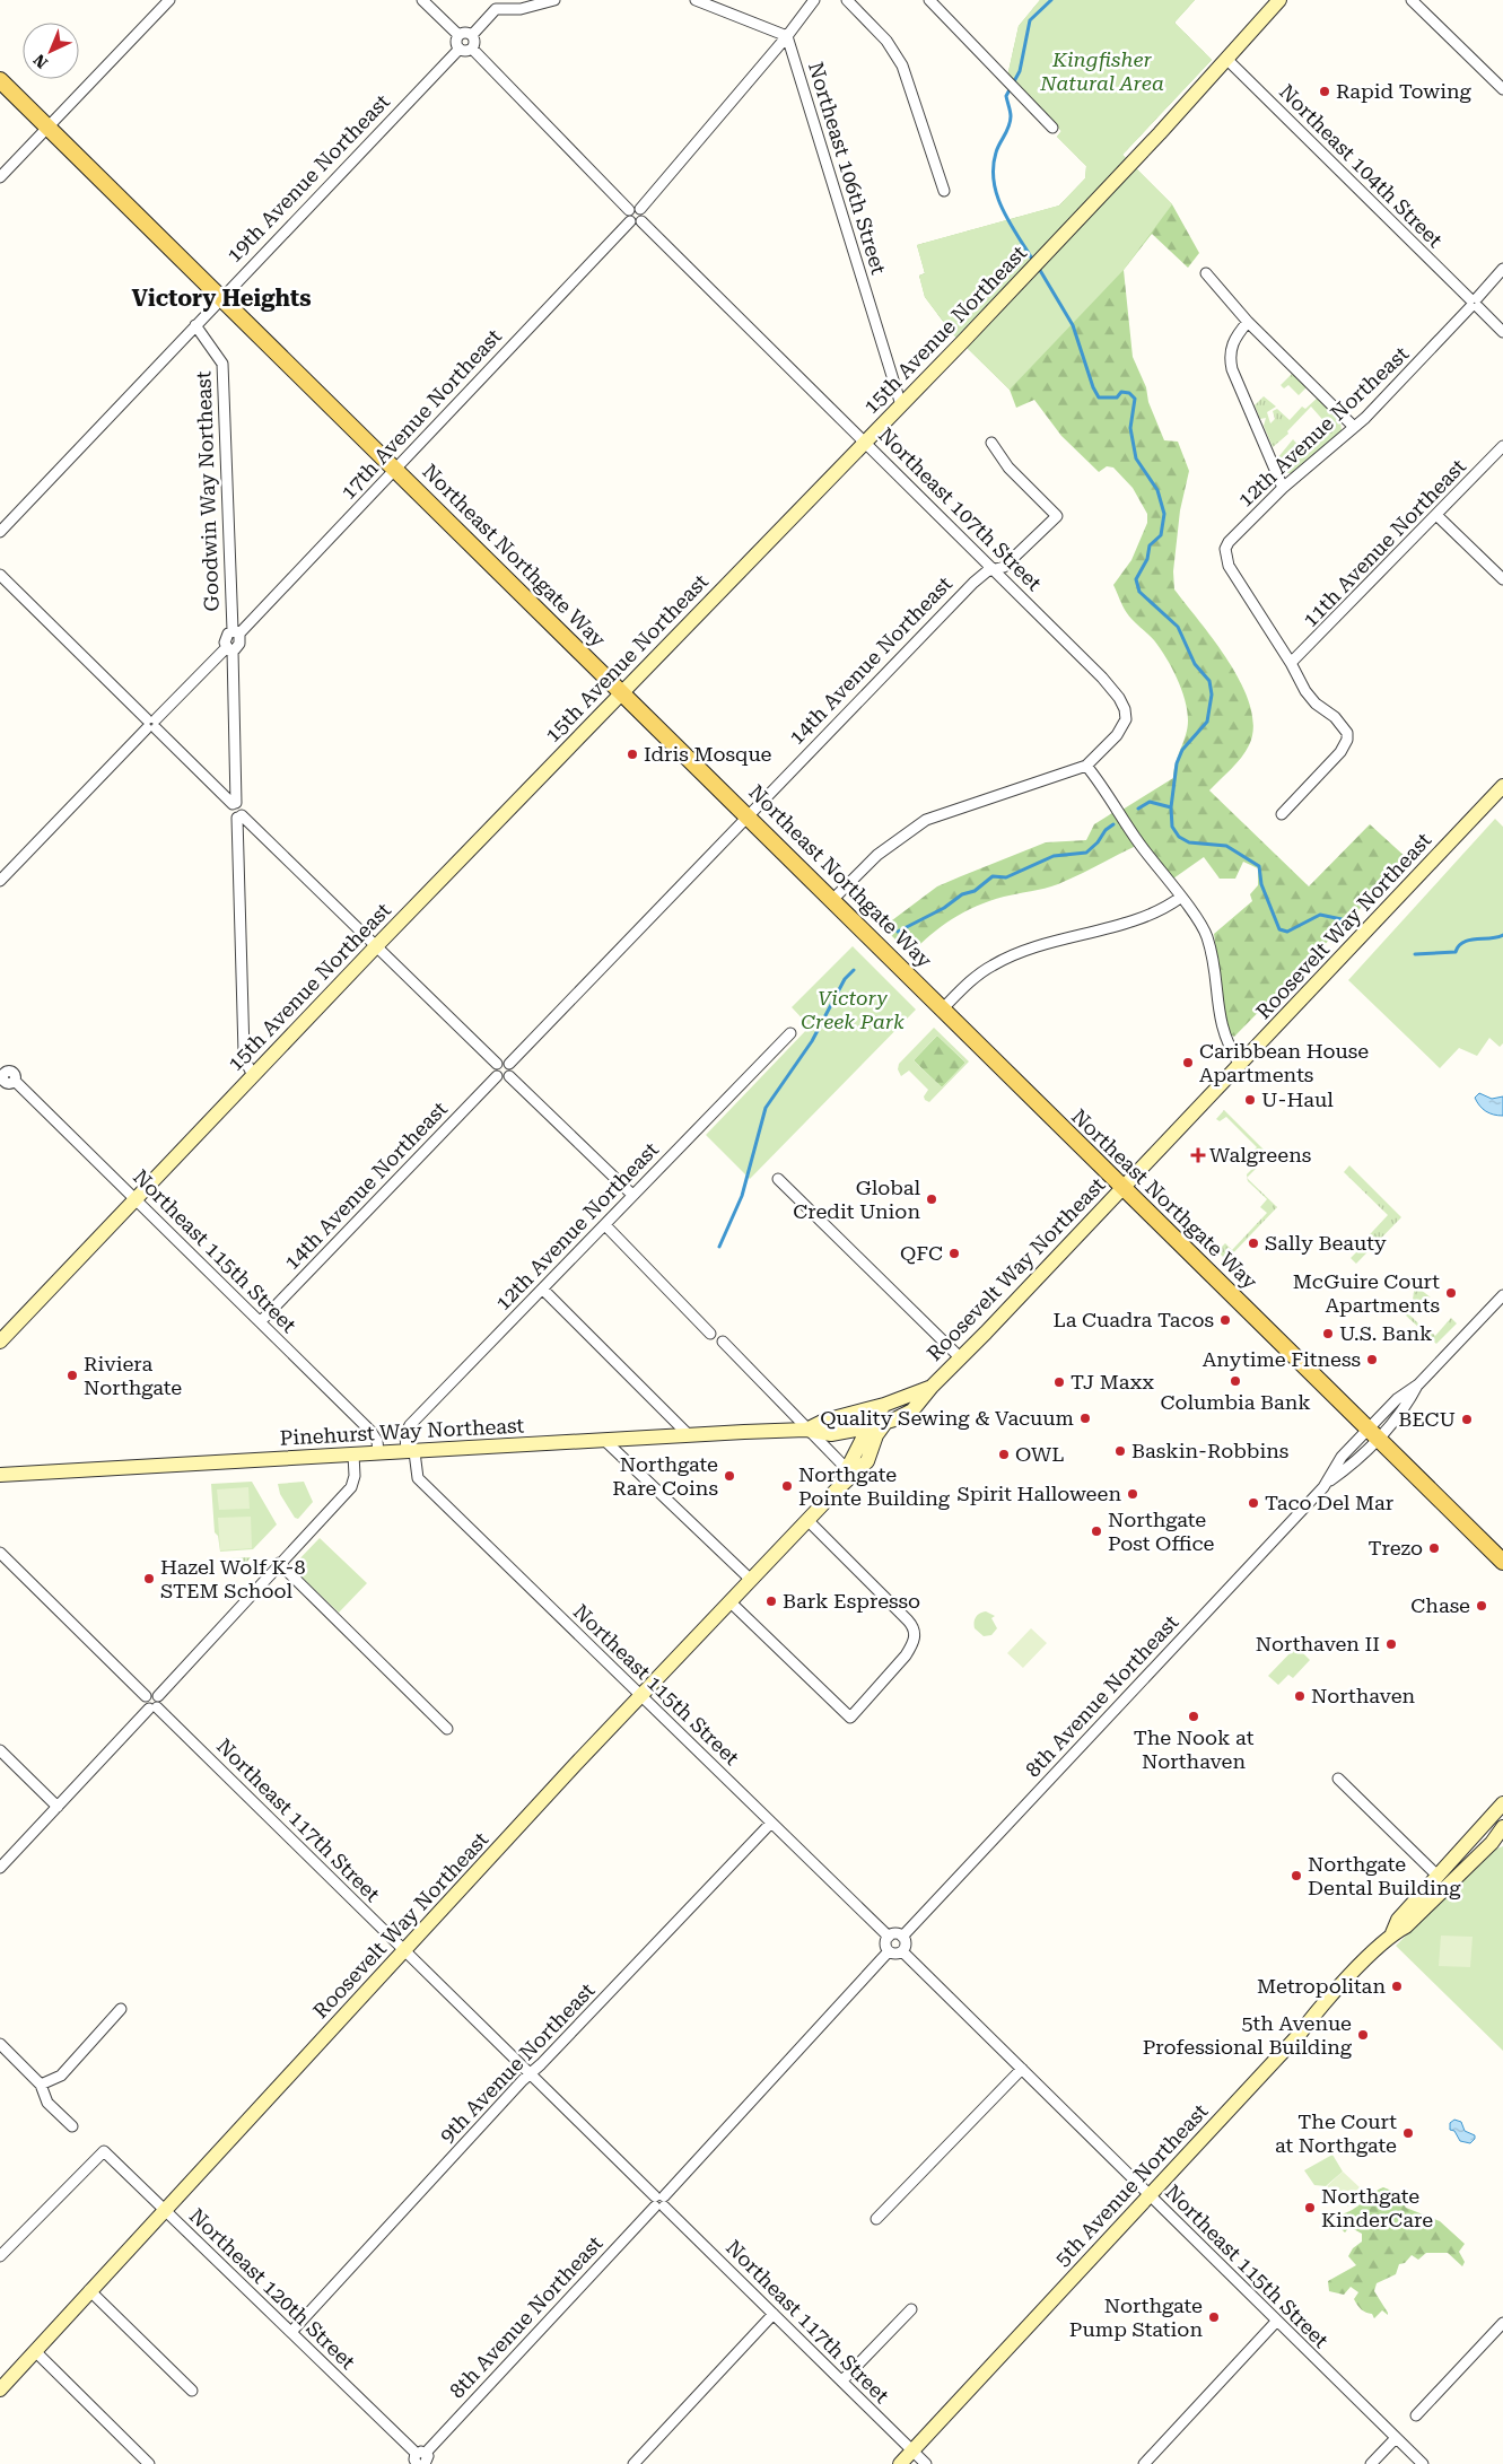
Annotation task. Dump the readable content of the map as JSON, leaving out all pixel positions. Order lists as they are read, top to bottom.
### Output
{
  "streets": {
    "main road": ["Northeast Northgate Way"],
    "street": [
      "Northeast 104th Street",
      "Northeast 106th Street",
      "19th Avenue Northeast",
      "15th Avenue Northeast",
      "17th Avenue Northeast",
      "12th Avenue Northeast",
      "Goodwin Way Northeast",
      "Northeast 107th Street",
      "11th Avenue Northeast",
      "14th Avenue Northeast",
      "Roosevelt Way Northeast",
      "Northeast 115th Street",
      "Pinehurst Way Northeast",
      "8th Avenue Northeast",
      "Northeast 117th Street",
      "9th Avenue Northeast",
      "5th Avenue Northeast",
      "Northeast 120th Street"
    ]
  },
  "crossings": [
    ["Northeast 104th Street", "15th Avenue Northeast"],
    ["Northeast 104th Street", "12th Avenue Northeast"],
    ["Northeast 106th Street", "15th Avenue Northeast"],
    ["19th Avenue Northeast", "Goodwin Way Northeast"],
    ["19th Avenue Northeast", "Northeast Northgate Way"],
    ["15th Avenue Northeast", "Northeast 107th Street"],
    ["15th Avenue Northeast", "Northeast Northgate Way"],
    ["15th Avenue Northeast", "Northeast 115th Street"],
    ["17th Avenue Northeast", "Goodwin Way Northeast"],
    ["17th Avenue Northeast", "Northeast 107th Street"],
    ["17th Avenue Northeast", "Northeast Northgate Way"],
    ["12th Avenue Northeast", "11th Avenue Northeast"],
    ["12th Avenue Northeast", "Northeast 115th Street"],
    ["12th Avenue Northeast", "Pinehurst Way Northeast"],
    ["Northeast 107th Street", "14th Avenue Northeast"],
    ["Northeast Northgate Way", "14th Avenue Northeast"],
    ["Northeast Northgate Way", "Roosevelt Way Northeast"],
    ["Northeast Northgate Way", "8th Avenue Northeast"],
    ["14th Avenue Northeast", "Northeast 115th Street"],
    ["Roosevelt Way Northeast", "Northeast 115th Street"],
    ["Roosevelt Way Northeast", "Pinehurst Way Northeast"],
    ["Roosevelt Way Northeast", "Northeast 117th Street"],
    ["Roosevelt Way Northeast", "Northeast 120th Street"],
    ["Northeast 115th Street", "Pinehurst Way Northeast"],
    ["Northeast 115th Street", "8th Avenue Northeast"],
    ["Northeast 115th Street", "9th Avenue Northeast"],
    ["Northeast 115th Street", "5th Avenue Northeast"],
    ["8th Avenue Northeast", "Northeast 117th Street"],
    ["8th Avenue Northeast", "Northeast 120th Street"],
    ["Northeast 117th Street", "9th Avenue Northeast"],
    ["Northeast 117th Street", "5th Avenue Northeast"],
    ["9th Avenue Northeast", "Northeast 120th Street"]
  ],
  "districts": ["Victory Heights"],
  "parks": ["Kingfisher Natural Area", "Victory Creek Park"],
  "places": {
    "other": [
      "Rapid Towing",
      "Idris Mosque",
      "Caribbean House Apartments",
      "U-Haul",
      "Global Credit Union",
      "Sally Beauty",
      "QFC",
      "McGuire Court Apartments",
      "La Cuadra Tacos",
      "U.S. Bank",
      "Anytime Fitness",
      "Riviera Northgate",
      "Columbia Bank",
      "TJ Maxx",
      "Quality Sewing & Vacuum",
      "BECU",
      "Baskin-Robbins",
      "OWL",
      "Northgate Rare Coins",
      "Northgate Pointe Building",
      "Spirit Halloween",
      "Taco Del Mar",
      "Northgate Post Office",
      "Trezo",
      "Hazel Wolf K-8 STEM School",
      "Bark Espresso",
      "Chase",
      "Northaven II",
      "Northaven",
      "The Nook at Northaven",
      "Northgate Dental Building",
      "Metropolitan",
      "5th Avenue Professional Building",
      "The Court at Northgate",
      "Northgate KinderCare",
      "Northgate Pump Station"
    ],
    "health": ["Walgreens"]
  },
  "north": "bottom left"
}
